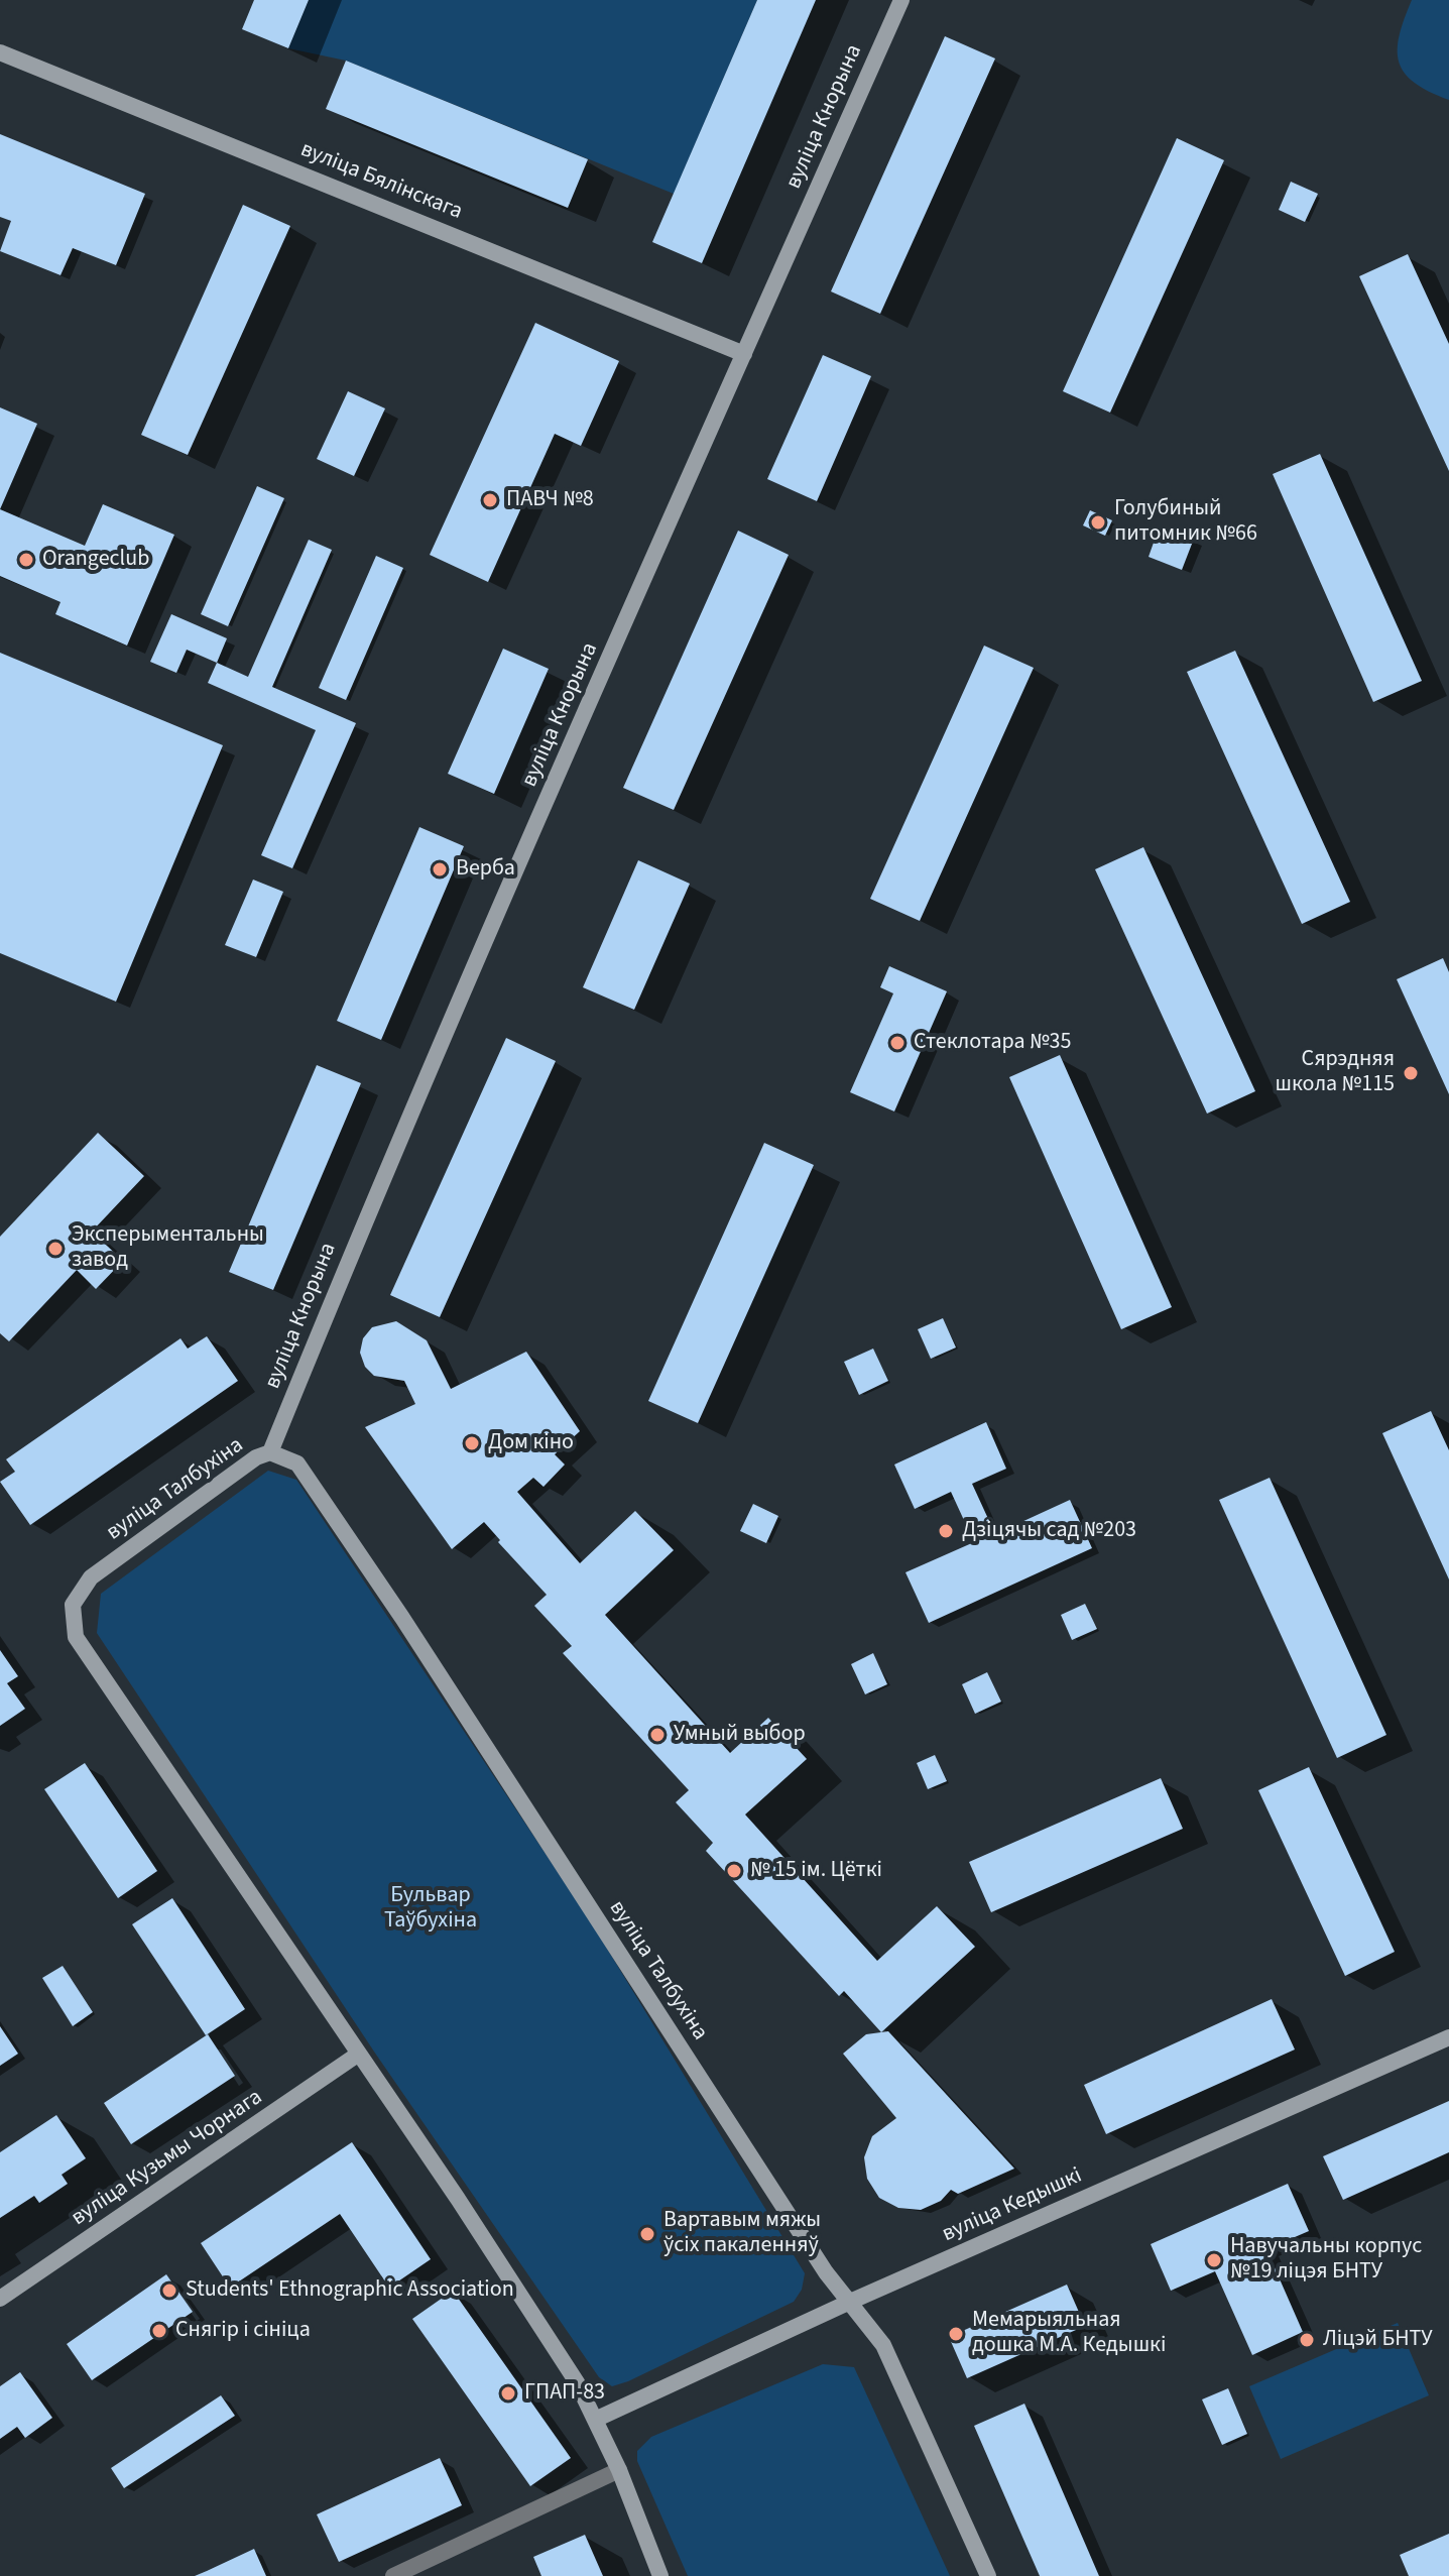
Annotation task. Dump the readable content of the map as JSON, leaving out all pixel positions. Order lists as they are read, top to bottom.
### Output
{
  "streets": {
    "main road": [
      "вуліца Кнорына",
      "вуліца Бялінскага",
      "вуліца Талбухіна",
      "вуліца Кузьмы Чорнага",
      "вуліца Кедышкі"
    ]
  },
  "crossings": [
    ["вуліца Кнорына", "вуліца Бялінскага"],
    ["вуліца Кнорына", "вуліца Талбухіна"],
    ["вуліца Талбухіна", "вуліца Кузьмы Чорнага"],
    ["вуліца Талбухіна", "вуліца Кедышкі"]
  ],
  "parks": ["Бульвар Таўбухіна"],
  "places": [
    "ПАВЧ №8",
    "Голубиный питомник №66",
    "Orangeclub",
    "Верба",
    "Стеклотара №35",
    "Сярэдняя школа №115",
    "Эксперыментальны завод",
    "Дом кіно",
    "Дзіцячы сад №203",
    "Умный выбор",
    "№ 15 ім. Цёткі",
    "Вартавым мяжы ўсіх пакаленняў",
    "Навучальны корпус №19 ліцэя БНТУ",
    "Students' Ethnographic Association",
    "Снягір і сініца",
    "Мемарыяльная дошка М.А. Кедышкі",
    "Ліцэй БНТУ",
    "ГПАП-83"
  ]
}
